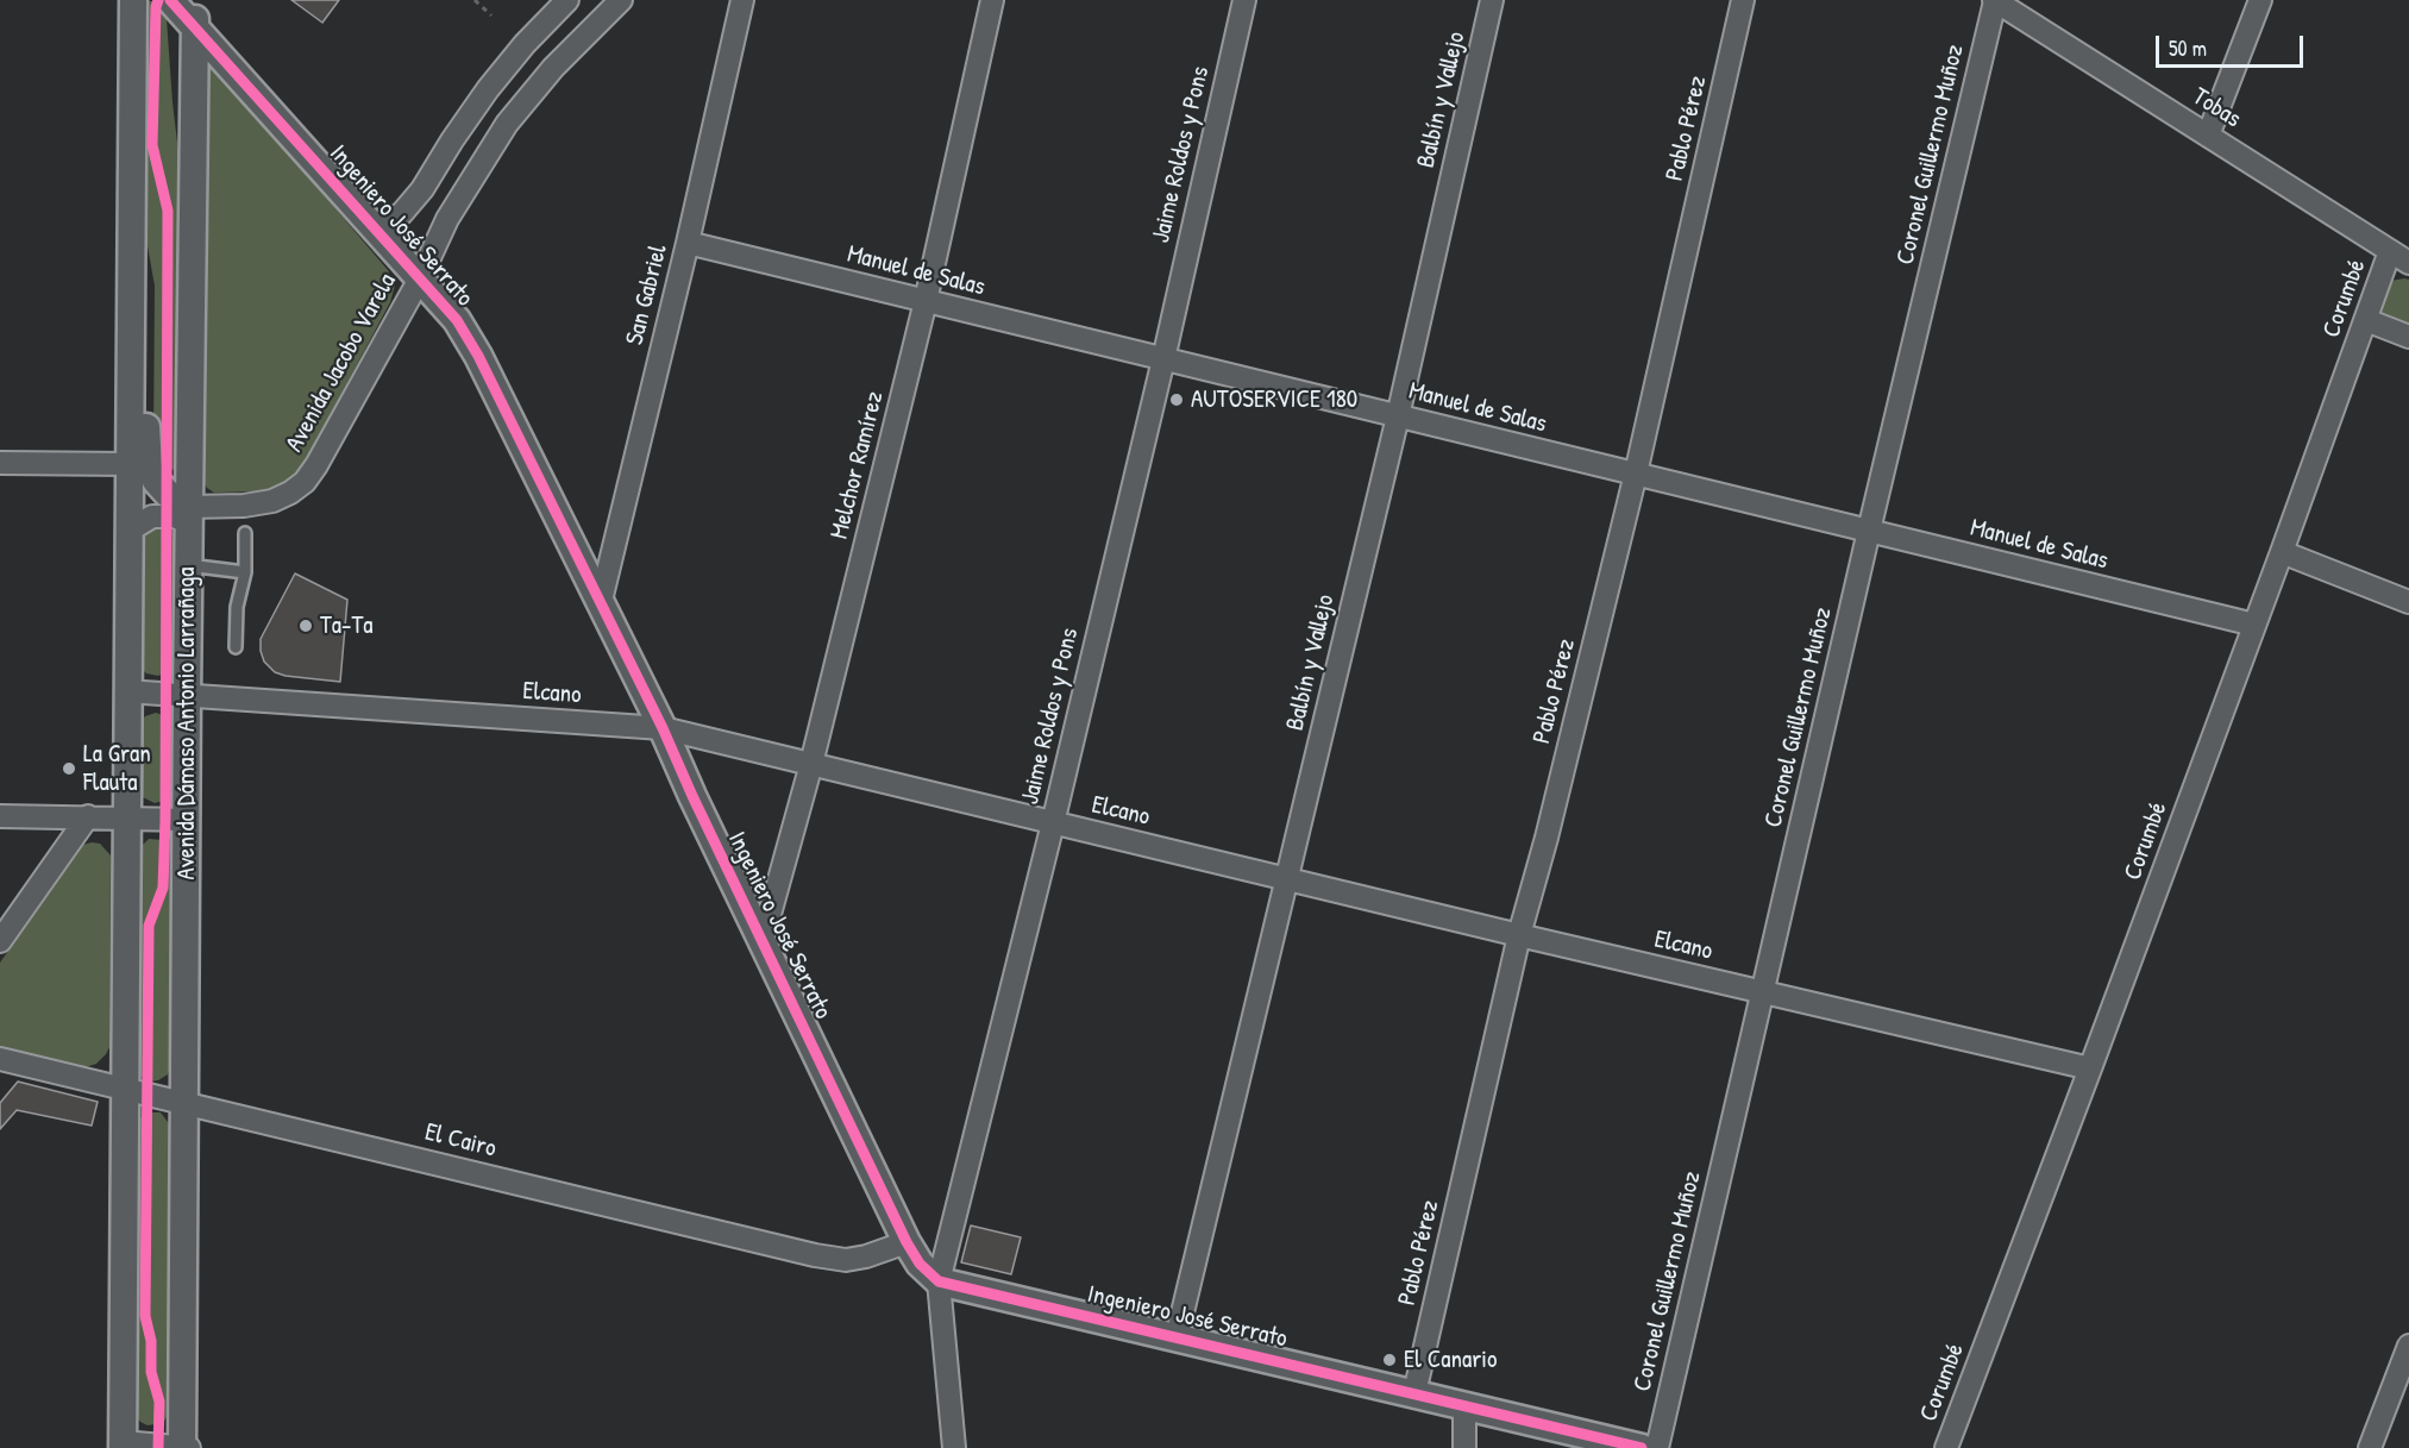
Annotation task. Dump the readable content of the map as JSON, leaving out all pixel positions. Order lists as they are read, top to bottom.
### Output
{
  "streets": {
    "street": [
      "Balbín y Vallejo",
      "Tobas",
      "Pablo Pérez",
      "Jaime Roldos y Pons",
      "Coronel Guillermo Muñoz",
      "Ingeniero José Serrato",
      "Manuel de Salas",
      "San Gabriel",
      "Corumbé",
      "Avenida Jacobo Varela",
      "Melchor Ramírez",
      "Elcano",
      "Avenida Dámaso Antonio Larrañaga",
      "El Cairo"
    ]
  },
  "crossings": [
    ["Balbín y Vallejo", "Ingeniero José Serrato"],
    ["Balbín y Vallejo", "Manuel de Salas"],
    ["Balbín y Vallejo", "Elcano"],
    ["Tobas", "Coronel Guillermo Muñoz"],
    ["Tobas", "Corumbé"],
    ["Pablo Pérez", "Ingeniero José Serrato"],
    ["Pablo Pérez", "Manuel de Salas"],
    ["Pablo Pérez", "Elcano"],
    ["Jaime Roldos y Pons", "Ingeniero José Serrato"],
    ["Jaime Roldos y Pons", "Manuel de Salas"],
    ["Jaime Roldos y Pons", "Elcano"],
    ["Coronel Guillermo Muñoz", "Manuel de Salas"],
    ["Coronel Guillermo Muñoz", "Elcano"],
    ["Ingeniero José Serrato", "San Gabriel"],
    ["Ingeniero José Serrato", "Avenida Jacobo Varela"],
    ["Ingeniero José Serrato", "Melchor Ramírez"],
    ["Ingeniero José Serrato", "Elcano"],
    ["Ingeniero José Serrato", "Avenida Dámaso Antonio Larrañaga"],
    ["Ingeniero José Serrato", "El Cairo"],
    ["Manuel de Salas", "San Gabriel"],
    ["Manuel de Salas", "Corumbé"],
    ["Manuel de Salas", "Melchor Ramírez"],
    ["Corumbé", "Elcano"],
    ["Avenida Jacobo Varela", "Avenida Dámaso Antonio Larrañaga"],
    ["Melchor Ramírez", "Elcano"],
    ["Elcano", "Avenida Dámaso Antonio Larrañaga"],
    ["Avenida Dámaso Antonio Larrañaga", "El Cairo"]
  ],
  "places": [
    "AUTOSERVICE 180",
    "Ta-Ta",
    "La Gran Flauta",
    "El Canario"
  ],
  "scale_bar": "50 m"
}
